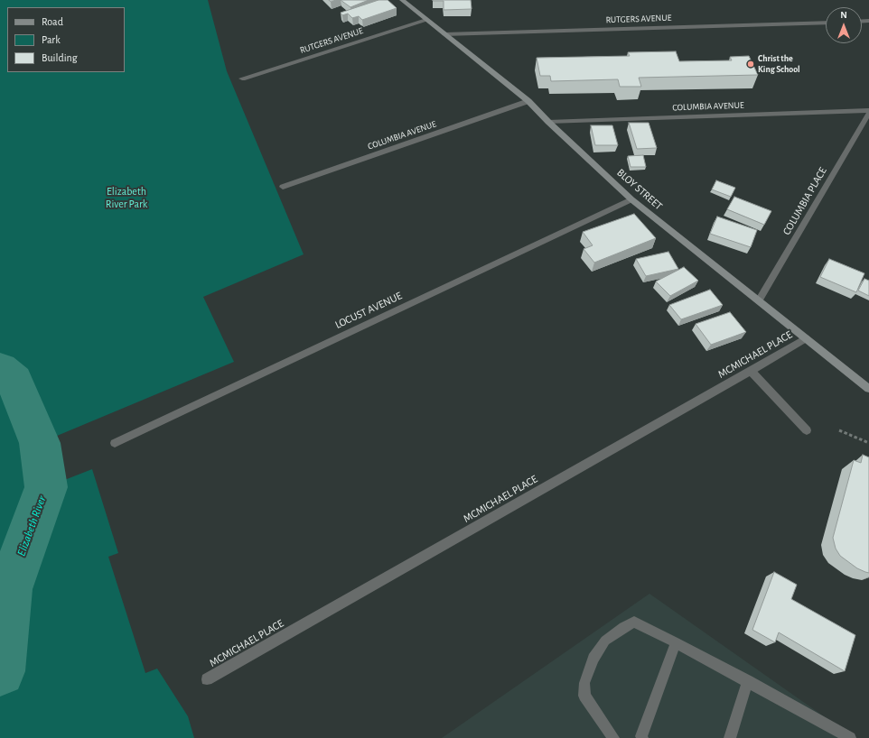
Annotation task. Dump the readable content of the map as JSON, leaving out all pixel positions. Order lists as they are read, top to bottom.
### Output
{
  "streets": {
    "street": [
      "RUTGERS AVENUE",
      "COLUMBIA AVENUE",
      "BLOY STREET",
      "COLUMBIA PLACE",
      "LOCUST AVENUE",
      "MCMICHAEL PLACE"
    ]
  },
  "crossings": [
    ["RUTGERS AVENUE", "BLOY STREET"],
    ["COLUMBIA AVENUE", "BLOY STREET"],
    ["BLOY STREET", "COLUMBIA PLACE"],
    ["BLOY STREET", "LOCUST AVENUE"],
    ["BLOY STREET", "MCMICHAEL PLACE"]
  ],
  "water": ["Elizabeth River"],
  "parks": ["Elizabeth River Park"],
  "places": ["Christ the King School"],
  "legend": ["Road", "Park", "Building"],
  "north": "top"
}
